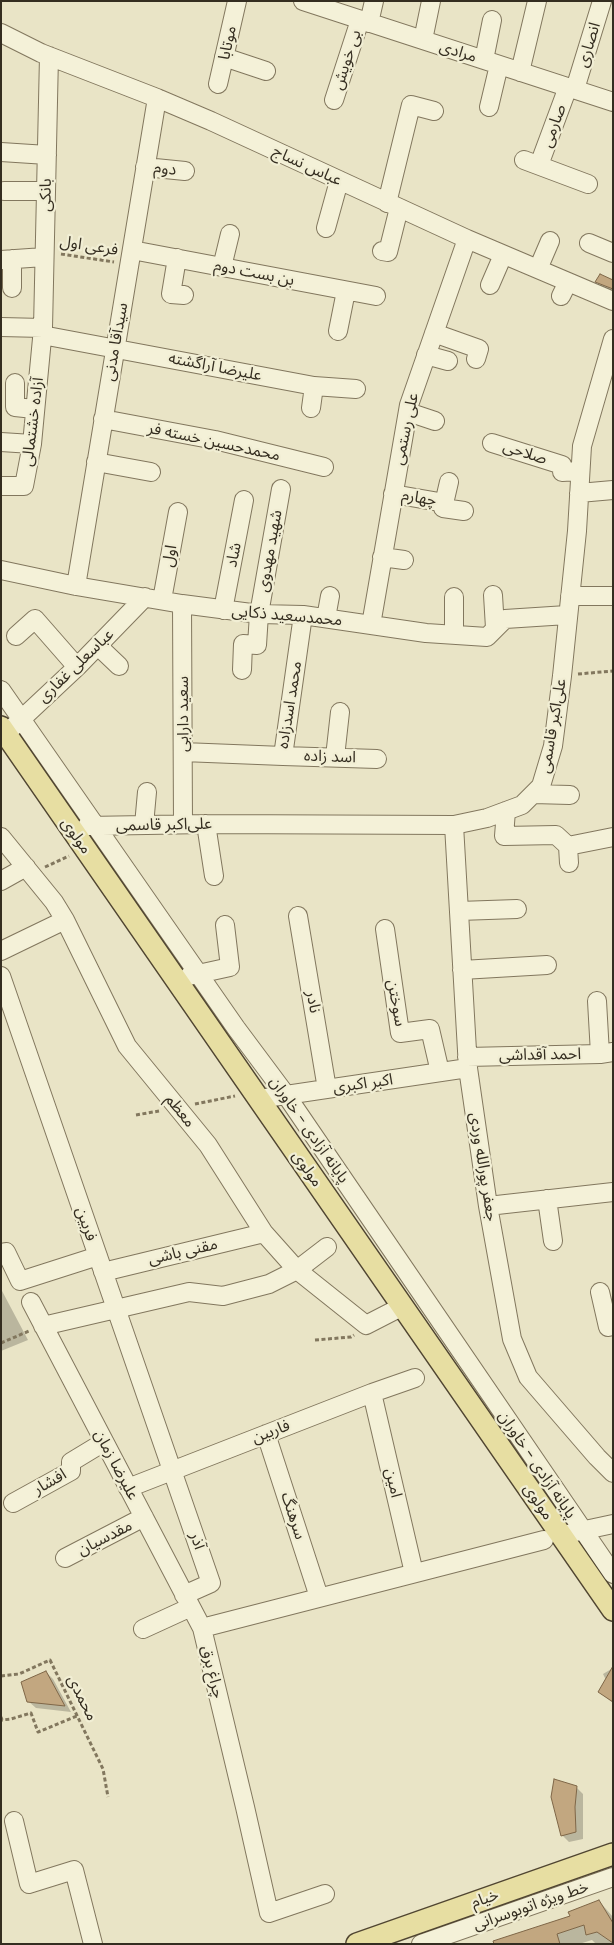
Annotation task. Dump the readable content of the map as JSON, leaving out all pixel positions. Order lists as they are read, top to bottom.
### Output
{
  "streets": {
    "main road": ["مولوی", "خیام"],
    "street": [
      "موتابا",
      "انصاری",
      "مرادی",
      "بی خویش",
      "صارمی",
      "عباس نساج",
      "دوم",
      "بانکی",
      "بن بست دوم",
      "سیدآقا مدنی",
      "علیرضا آراگشته",
      "آزاده خشتمالی",
      "علی رستمی",
      "محمدحسین خسته فر",
      "صلاحی",
      "چهارم",
      "شهید مهدوی",
      "شاد",
      "اول",
      "محمدسعید ذکایی",
      "عباسعلی غفاری",
      "محمد اسدزاده",
      "سعید دارابی",
      "علی‌اکبر قاسمی",
      "اسد زاده",
      "نادر",
      "سوختن",
      "احمد آقداشی",
      "اکبر اکبری",
      "معظم",
      "پایانه آزادی - خاوران",
      "جعفر پورالله وردی",
      "فربین",
      "مقنی باشی",
      "فاربین",
      "علیرضا زمان",
      "افشار",
      "امین",
      "سرهنگ",
      "مقدسیان",
      "آذر",
      "چراغ برق",
      "خط ویژه اتوبوسرانی"
    ],
    "path": ["فرعی اول", "محمدی"]
  },
  "crossings": [
    ["انصاری", "مرادی"],
    ["انصاری", "صارمی"],
    ["مرادی", "بی خویش"],
    ["مرادی", "صارمی"],
    ["عباس نساج", "بانکی"],
    ["عباس نساج", "سیدآقا مدنی"],
    ["عباس نساج", "علی رستمی"],
    ["دوم", "سیدآقا مدنی"],
    ["بانکی", "فرعی اول"],
    ["بانکی", "علیرضا آراگشته"],
    ["بانکی", "آزاده خشتمالی"],
    ["فرعی اول", "بن بست دوم"],
    ["فرعی اول", "سیدآقا مدنی"],
    ["بن بست دوم", "سیدآقا مدنی"],
    ["سیدآقا مدنی", "علیرضا آراگشته"],
    ["سیدآقا مدنی", "محمدحسین خسته فر"],
    ["سیدآقا مدنی", "محمدسعید ذکایی"],
    ["علیرضا آراگشته", "آزاده خشتمالی"],
    ["علی رستمی", "چهارم"],
    ["علی رستمی", "محمدسعید ذکایی"],
    ["صلاحی", "علی‌اکبر قاسمی"],
    ["شهید مهدوی", "محمدسعید ذکایی"],
    ["شاد", "محمدسعید ذکایی"],
    ["اول", "محمدسعید ذکایی"],
    ["اول", "عباسعلی غفاری"],
    ["محمدسعید ذکایی", "عباسعلی غفاری"],
    ["محمدسعید ذکایی", "محمد اسدزاده"],
    ["محمدسعید ذکایی", "سعید دارابی"],
    ["محمدسعید ذکایی", "علی‌اکبر قاسمی"],
    ["عباسعلی غفاری", "مولوی"],
    ["عباسعلی غفاری", "پایانه آزادی - خاوران"],
    ["محمد اسدزاده", "سعید دارابی"],
    ["محمد اسدزاده", "اسد زاده"],
    ["سعید دارابی", "علی‌اکبر قاسمی"],
    ["علی‌اکبر قاسمی", "مولوی"],
    ["علی‌اکبر قاسمی", "پایانه آزادی - خاوران"],
    ["علی‌اکبر قاسمی", "جعفر پورالله وردی"],
    ["مولوی", "اکبر اکبری"],
    ["مولوی", "پایانه آزادی - خاوران"],
    ["مولوی", "چراغ برق"],
    ["نادر", "اکبر اکبری"],
    ["سوختن", "اکبر اکبری"],
    ["احمد آقداشی", "اکبر اکبری"],
    ["احمد آقداشی", "جعفر پورالله وردی"],
    ["اکبر اکبری", "پایانه آزادی - خاوران"],
    ["اکبر اکبری", "جعفر پورالله وردی"],
    ["معظم", "مقنی باشی"],
    ["پایانه آزادی - خاوران", "چراغ برق"],
    ["فربین", "مقنی باشی"],
    ["فربین", "فاربین"],
    ["فربین", "آذر"],
    ["فاربین", "علیرضا زمان"],
    ["فاربین", "امین"],
    ["فاربین", "سرهنگ"],
    ["فاربین", "آذر"],
    ["علیرضا زمان", "افشار"],
    ["علیرضا زمان", "مقدسیان"],
    ["علیرضا زمان", "آذر"],
    ["علیرضا زمان", "چراغ برق"],
    ["امین", "چراغ برق"],
    ["سرهنگ", "چراغ برق"]
  ]
}
